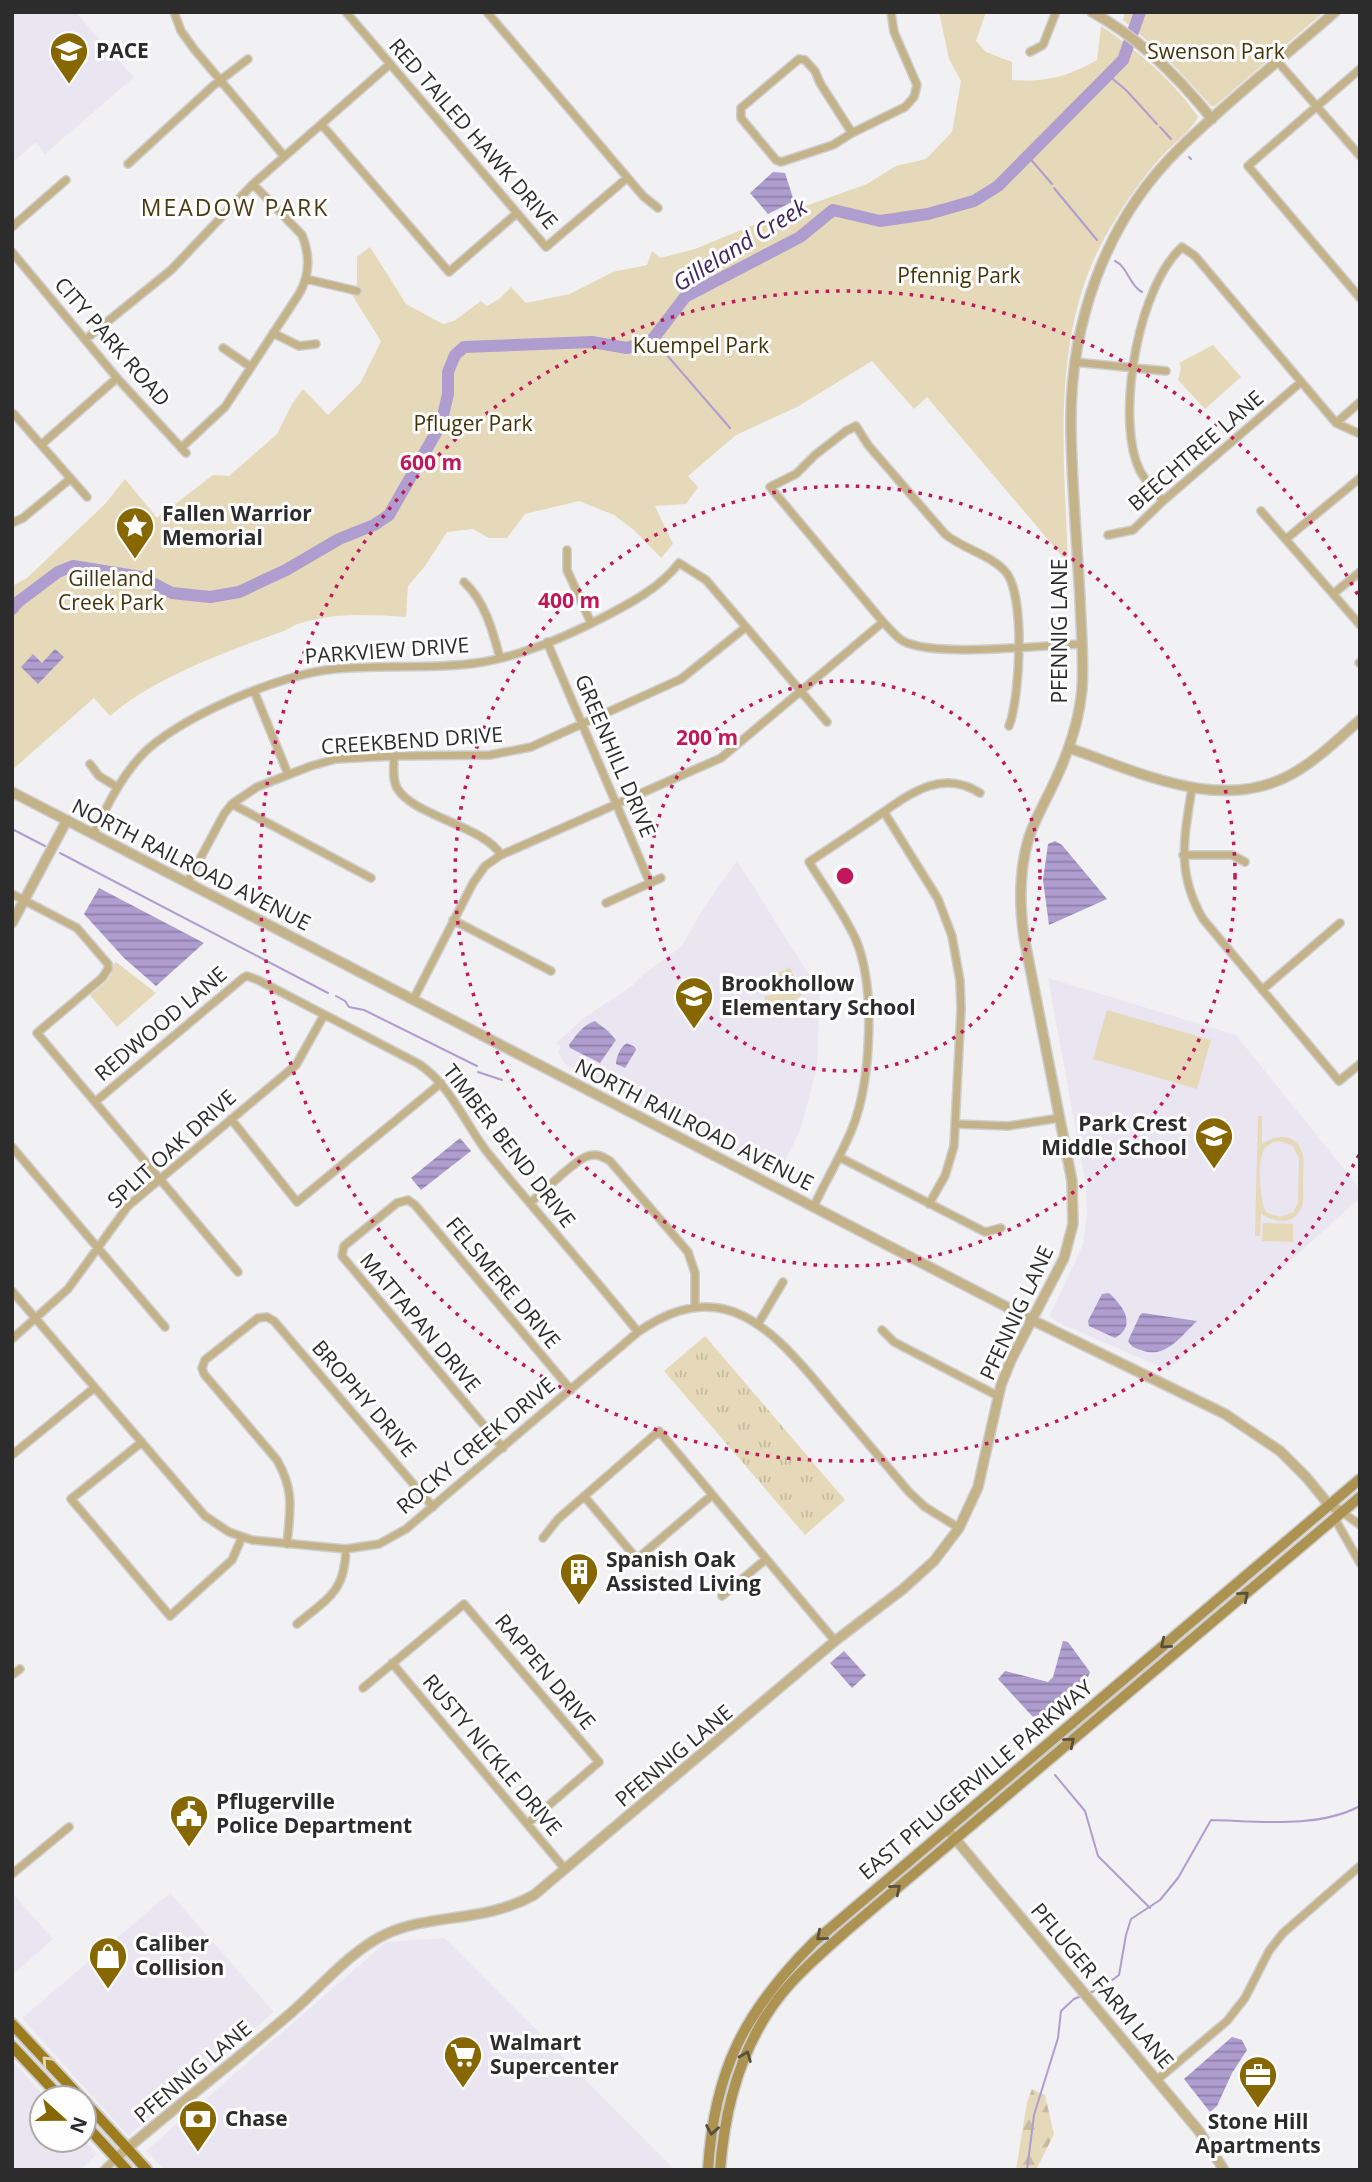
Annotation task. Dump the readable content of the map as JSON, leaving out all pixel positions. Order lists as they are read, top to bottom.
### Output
{
  "streets": {
    "main road": ["EAST PFLUGERVILLE PARKWAY"],
    "street": [
      "RED TAILED HAWK DRIVE",
      "CITY PARK ROAD",
      "BEECHTREE LANE",
      "PFENNIG LANE",
      "PARKVIEW DRIVE",
      "CREEKBEND DRIVE",
      "GREENHILL DRIVE",
      "NORTH RAILROAD AVENUE",
      "REDWOOD LANE",
      "TIMBER BEND DRIVE",
      "SPLIT OAK DRIVE",
      "FELSMERE DRIVE",
      "MATTAPAN DRIVE",
      "BROPHY DRIVE",
      "ROCKY CREEK DRIVE",
      "RAPPEN DRIVE",
      "RUSTY NICKLE DRIVE",
      "PFLUGER FARM LANE"
    ]
  },
  "crossings": [
    ["PFENNIG LANE", "NORTH RAILROAD AVENUE"],
    ["PFENNIG LANE", "ROCKY CREEK DRIVE"],
    ["PFENNIG LANE", "RUSTY NICKLE DRIVE"],
    ["PARKVIEW DRIVE", "CREEKBEND DRIVE"],
    ["PARKVIEW DRIVE", "GREENHILL DRIVE"],
    ["PARKVIEW DRIVE", "NORTH RAILROAD AVENUE"],
    ["CREEKBEND DRIVE", "GREENHILL DRIVE"],
    ["CREEKBEND DRIVE", "NORTH RAILROAD AVENUE"],
    ["NORTH RAILROAD AVENUE", "EAST PFLUGERVILLE PARKWAY"],
    ["REDWOOD LANE", "TIMBER BEND DRIVE"],
    ["TIMBER BEND DRIVE", "SPLIT OAK DRIVE"],
    ["TIMBER BEND DRIVE", "ROCKY CREEK DRIVE"],
    ["SPLIT OAK DRIVE", "ROCKY CREEK DRIVE"],
    ["FELSMERE DRIVE", "MATTAPAN DRIVE"],
    ["FELSMERE DRIVE", "ROCKY CREEK DRIVE"],
    ["MATTAPAN DRIVE", "ROCKY CREEK DRIVE"],
    ["BROPHY DRIVE", "ROCKY CREEK DRIVE"],
    ["RAPPEN DRIVE", "RUSTY NICKLE DRIVE"],
    ["EAST PFLUGERVILLE PARKWAY", "PFLUGER FARM LANE"]
  ],
  "districts": ["MEADOW PARK"],
  "water": ["Gilleland Creek"],
  "parks": [
    "Swenson Park",
    "Pfennig Park",
    "Kuempel Park",
    "Pfluger Park",
    "Gilleland Creek Park"
  ],
  "places": {
    "school or university": ["PACE", "Brookhollow Elementary School", "Park Crest Middle School"],
    "place": ["Fallen Warrior Memorial"],
    "building": ["Spanish Oak Assisted Living"],
    "public building": ["Pflugerville Police Department"],
    "shop": ["Caliber Collision"],
    "supermarket": ["Walmart Supercenter"],
    "office": ["Stone Hill Apartments"],
    "bank": ["Chase"]
  },
  "north": "right",
  "rings": ["600 m", "400 m", "200 m"]
}
